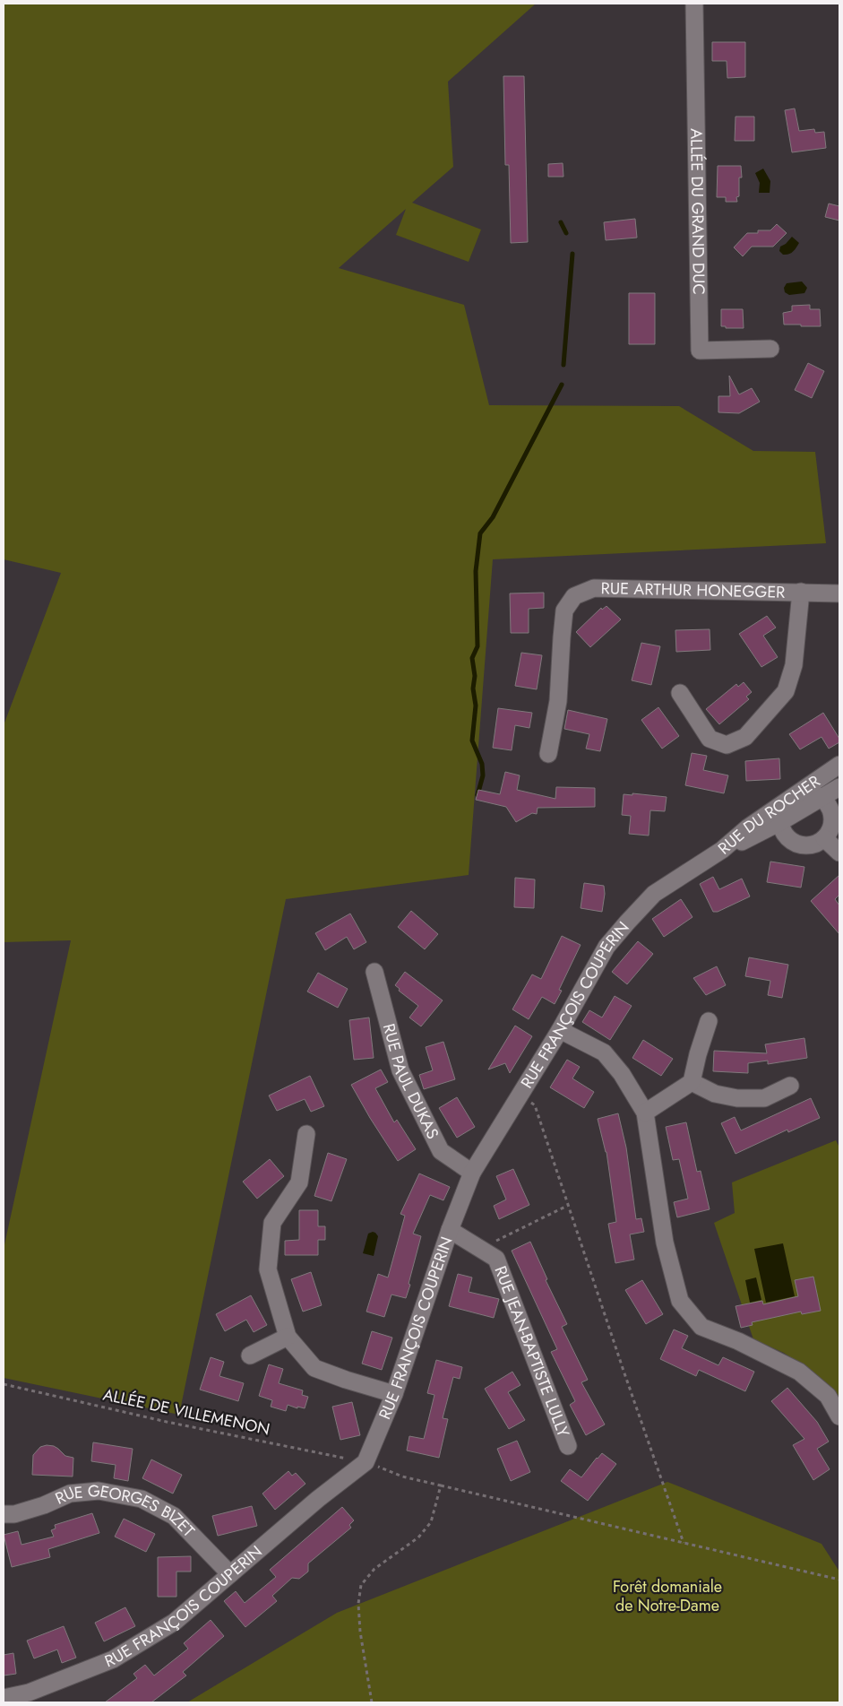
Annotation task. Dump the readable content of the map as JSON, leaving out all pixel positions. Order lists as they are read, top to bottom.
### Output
{
  "streets": {
    "street": [
      "ALLÉE DU GRAND DUC",
      "RUE ARTHUR HONEGGER",
      "RUE DU ROCHER",
      "RUE FRANÇOIS COUPERIN",
      "RUE PAUL DUKAS",
      "RUE JEAN-BAPTISTE LULLY",
      "RUE GEORGES BIZET"
    ],
    "path": ["ALLÉE DE VILLEMENON"]
  },
  "crossings": [
    ["RUE DU ROCHER", "RUE FRANÇOIS COUPERIN"],
    ["RUE FRANÇOIS COUPERIN", "RUE PAUL DUKAS"],
    ["RUE FRANÇOIS COUPERIN", "RUE JEAN-BAPTISTE LULLY"],
    ["RUE FRANÇOIS COUPERIN", "ALLÉE DE VILLEMENON"],
    ["RUE FRANÇOIS COUPERIN", "RUE GEORGES BIZET"]
  ],
  "parks": ["Forêt domaniale de Notre-Dame"]
}
